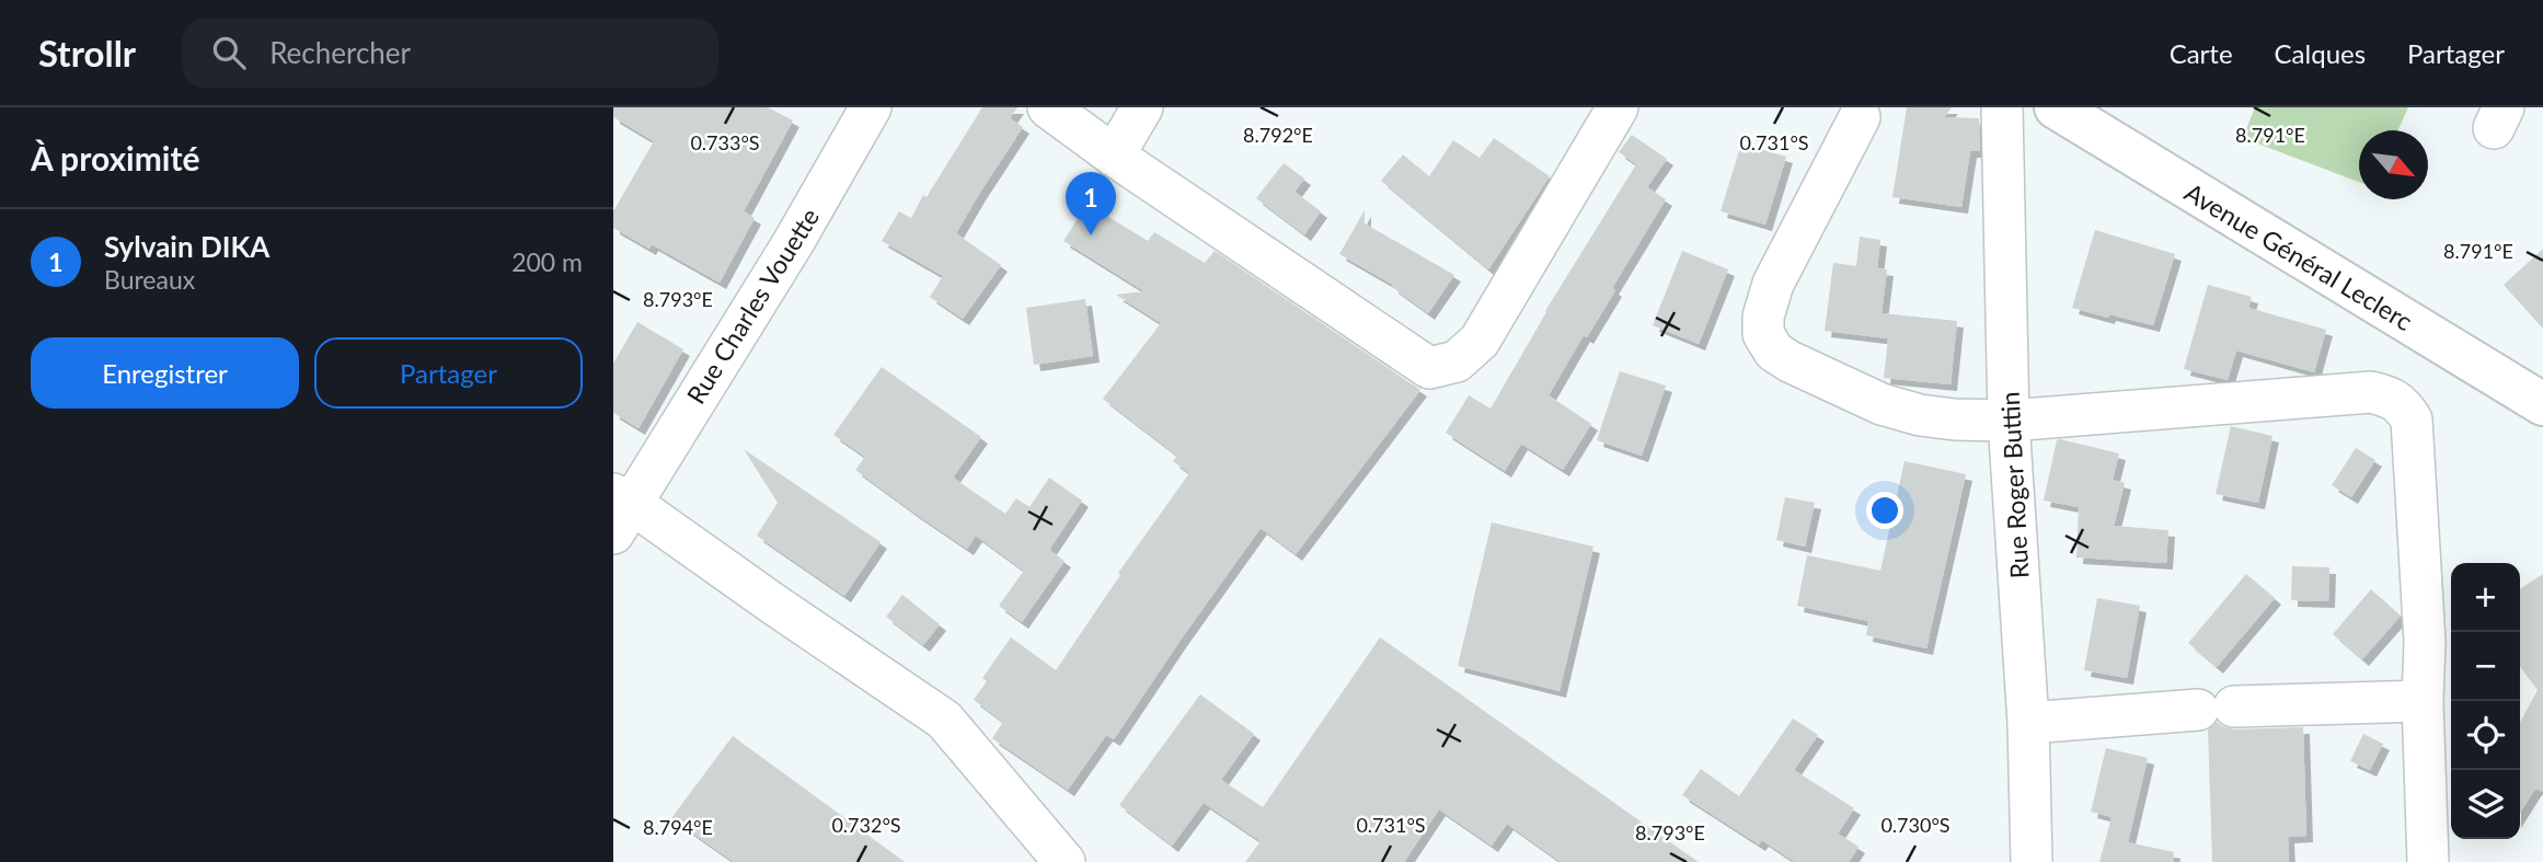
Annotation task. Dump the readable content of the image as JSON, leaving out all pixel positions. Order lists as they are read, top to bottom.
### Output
{
  "streets": {
    "main road": ["Avenue Général Leclerc"],
    "street": ["Rue Charles Vouette", "Rue Roger Buttin"]
  },
  "north": "bottom right",
  "page": {
    "header": "Strollr",
    "search": "Rechercher",
    "nav": ["Carte", "Calques", "Partager"],
    "heading": "À proximité",
    "pins": "1",
    "list": [
      {
        "mark": "1",
        "name": "Sylvain DIKA",
        "note": "Bureaux",
        "value": "200 m"
      }
    ],
    "buttons": ["Enregistrer", "Partager"],
    "map_buttons": ["+", "−"]
  },
  "coordinates": [
    "8.792°E",
    "8.791°E",
    "0.733°S",
    "0.731°S",
    "8.793°E",
    "0.732°S",
    "0.730°S",
    "8.794°E"
  ]
}
